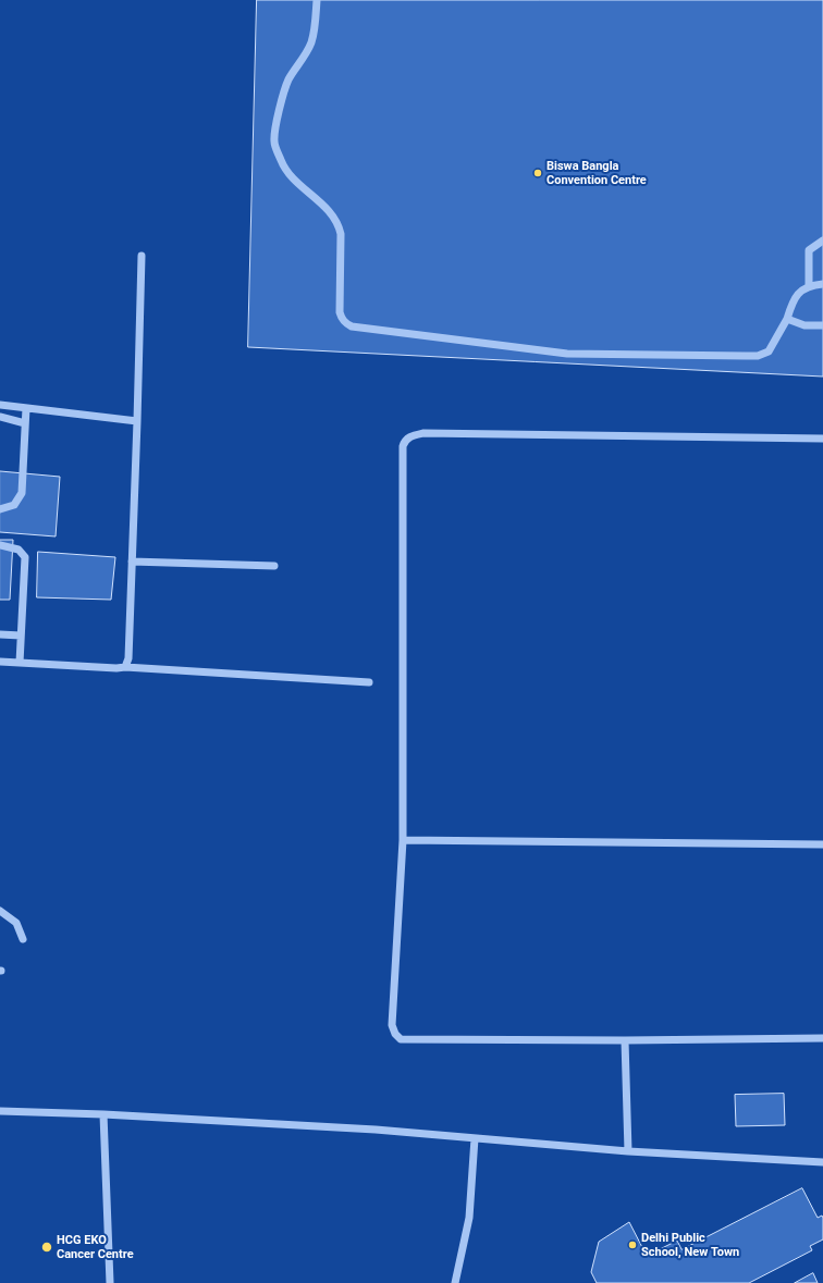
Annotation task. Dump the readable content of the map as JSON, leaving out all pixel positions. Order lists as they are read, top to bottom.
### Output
{
  "places": ["Biswa Bangla Convention Centre", "Delhi Public School, New Town", "HCG EKO Cancer Centre"]
}
